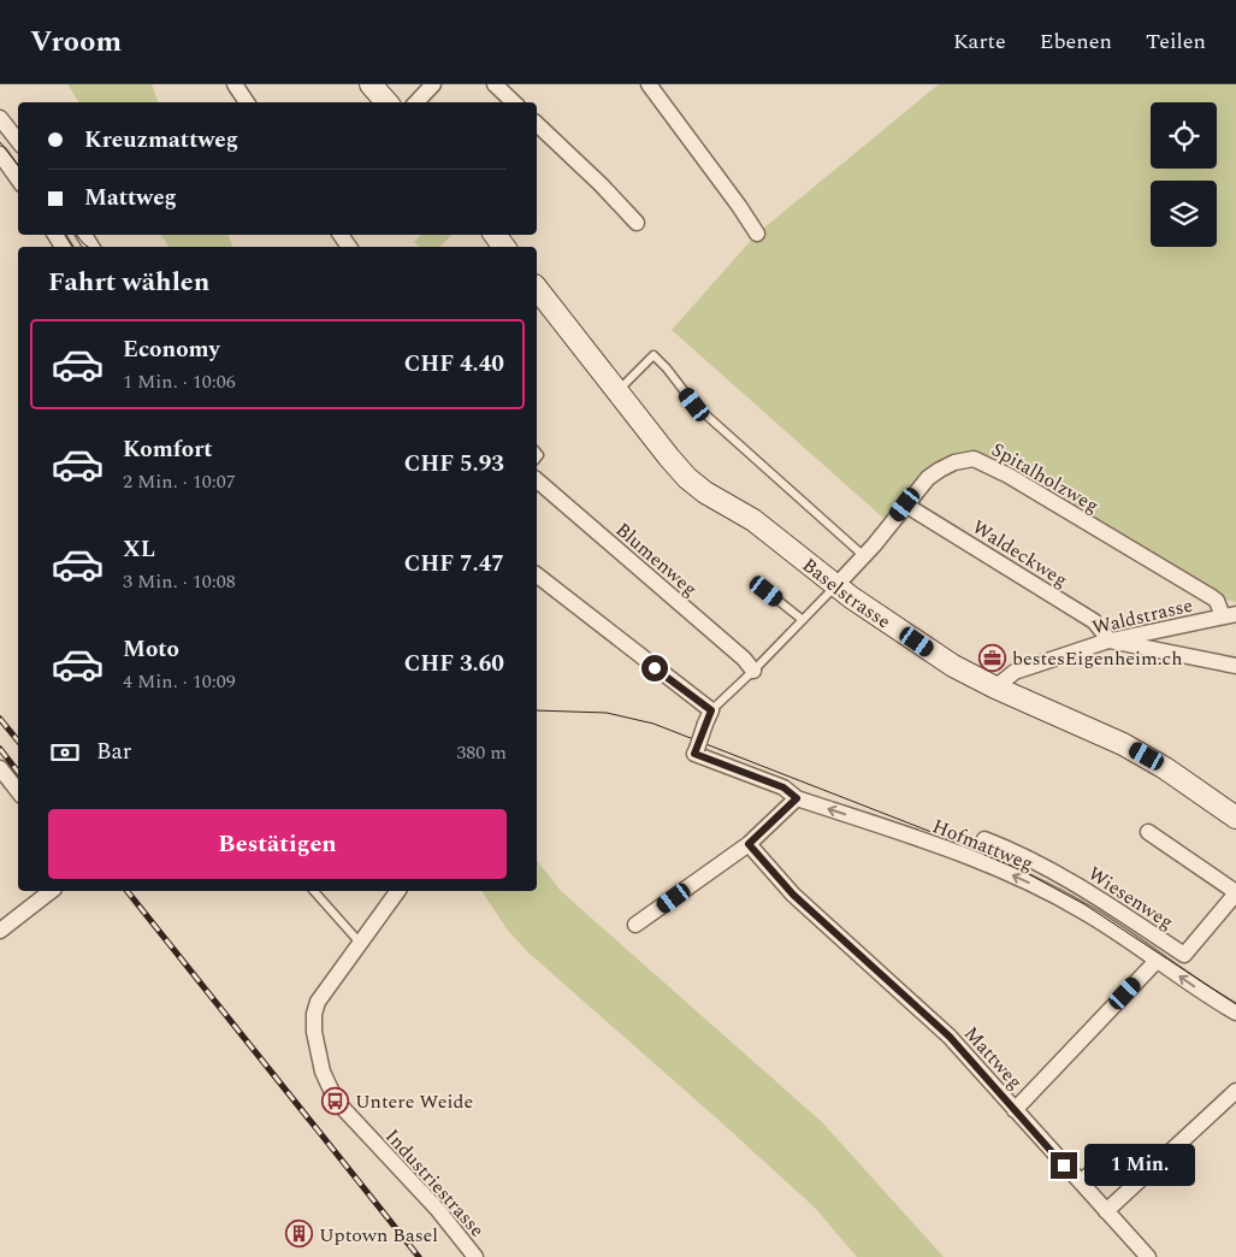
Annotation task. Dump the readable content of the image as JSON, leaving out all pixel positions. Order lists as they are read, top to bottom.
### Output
{
  "streets": {
    "main road": ["Baselstrasse"],
    "street": [
      "Spitalholzweg",
      "Waldeckweg",
      "Blumenweg",
      "Waldstrasse",
      "Hofmattweg",
      "Wiesenweg",
      "Mattweg",
      "Industriestrasse"
    ]
  },
  "crossings": [
    ["Spitalholzweg", "Waldeckweg"],
    ["Spitalholzweg", "Baselstrasse"],
    ["Spitalholzweg", "Waldstrasse"],
    ["Waldeckweg", "Waldstrasse"],
    ["Baselstrasse", "Waldstrasse"]
  ],
  "one_way": ["Hofmattweg"],
  "places": {
    "office": ["bestesEigenheim.ch"],
    "bus stop": ["Untere Weide"],
    "building": ["Uptown Basel"]
  },
  "page": {
    "header": "Vroom",
    "nav": ["Karte", "Ebenen", "Teilen"],
    "banner": ["Kreuzmattweg", "Mattweg"],
    "heading": "Fahrt wählen",
    "list": [
      {
        "name": "Economy",
        "note": "1 Min. · 10:06",
        "value": "CHF 4.40"
      },
      {
        "name": "Komfort",
        "note": "2 Min. · 10:07",
        "value": "CHF 5.93"
      },
      {
        "name": "XL",
        "note": "3 Min. · 10:08",
        "value": "CHF 7.47"
      },
      {
        "name": "Moto",
        "note": "4 Min. · 10:09",
        "value": "CHF 3.60"
      }
    ],
    "pay": ["Bar", "380 m"],
    "buttons": "Bestätigen",
    "bubble": "1 Min."
  }
}
